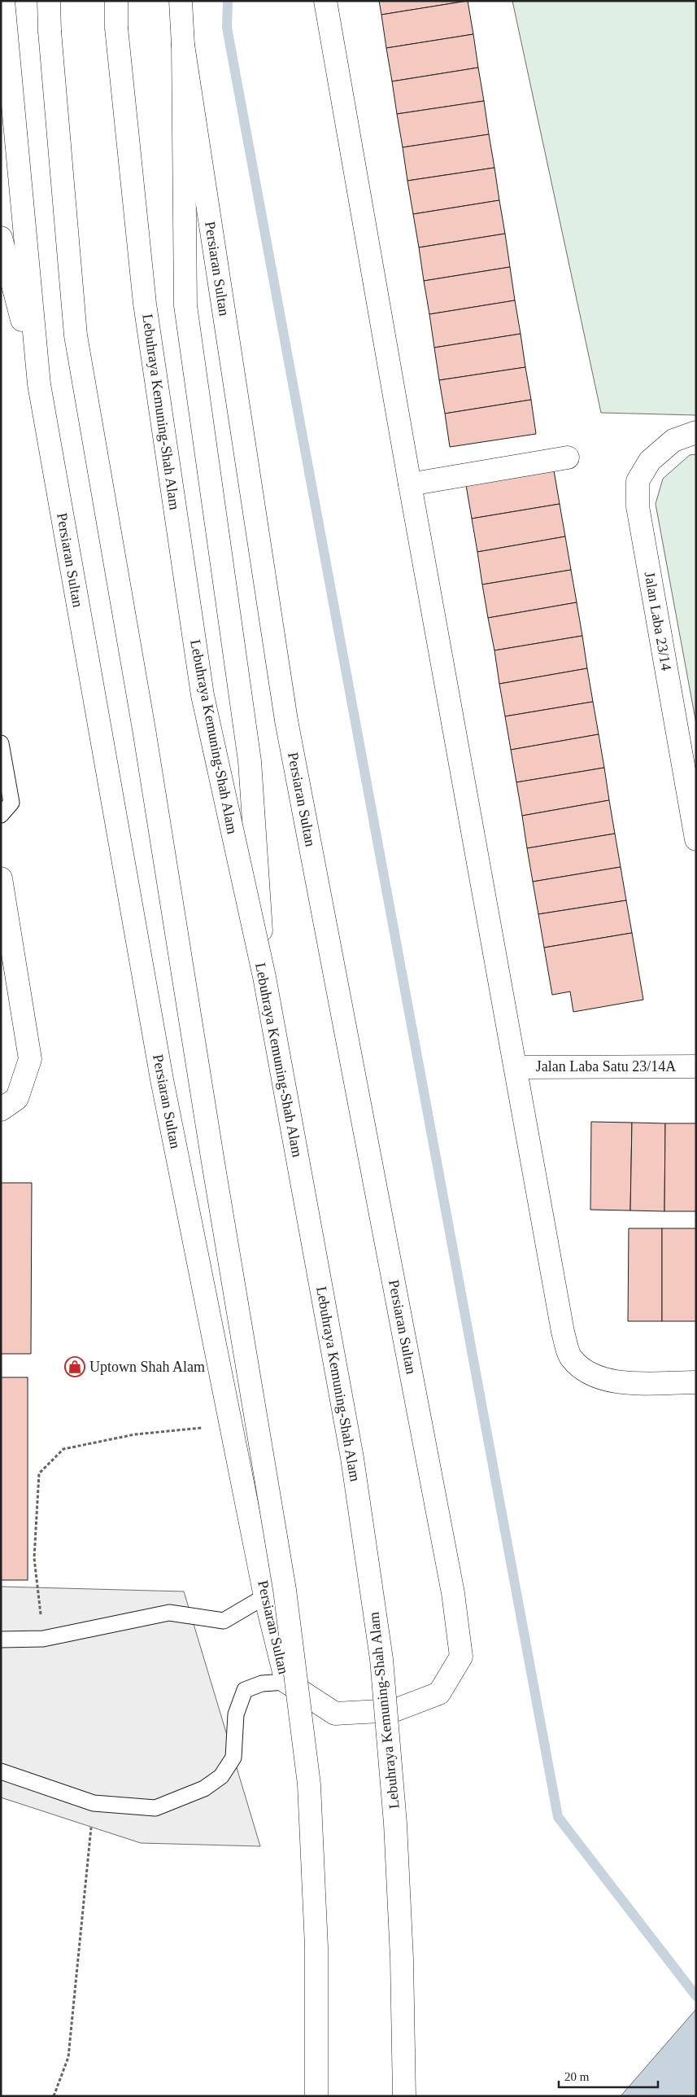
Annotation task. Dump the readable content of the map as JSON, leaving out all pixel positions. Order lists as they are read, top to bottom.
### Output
{
  "streets": {
    "main road": [
      "Persiaran Sultan",
      "Lebuhraya Kemuning-Shah Alam",
      "Jalan Laba 23/14",
      "Jalan Laba Satu 23/14A"
    ]
  },
  "places": {
    "shop": ["Uptown Shah Alam"]
  },
  "scale_bar": "20 m"
}
